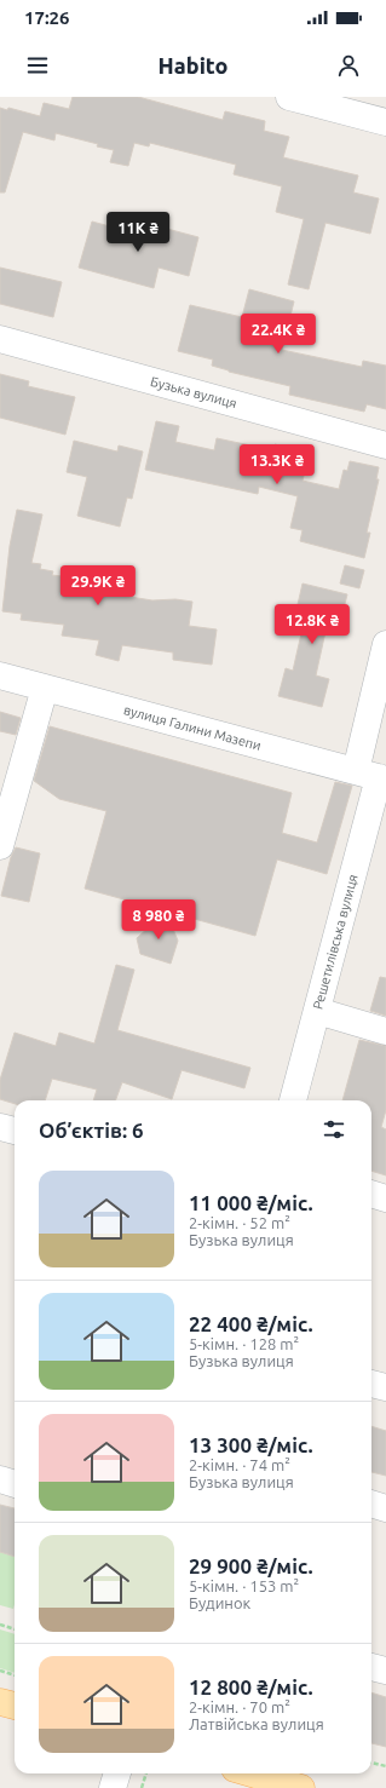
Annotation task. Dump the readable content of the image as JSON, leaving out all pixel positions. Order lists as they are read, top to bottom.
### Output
{
  "streets": {
    "street": ["Бузька вулиця", "вулиця Галини Мазепи", "Решетилівська вулиця"]
  },
  "crossings": [
    ["вулиця Галини Мазепи", "Решетилівська вулиця"]
  ],
  "page": {
    "status": "17:26",
    "header": "Habito",
    "price": [
      "11K ₴",
      "22.4K ₴",
      "13.3K ₴",
      "29.9K ₴",
      "12.8K ₴",
      "8 980 ₴"
    ],
    "heading": "Об’єктів: 6",
    "list": [
      {
        "name": "11 000 ₴/міс.",
        "note": "2-кімн. · 52 m² · Бузька вулиця"
      },
      {
        "name": "22 400 ₴/міс.",
        "note": "5-кімн. · 128 m² · Бузька вулиця"
      },
      {
        "name": "13 300 ₴/міс.",
        "note": "2-кімн. · 74 m² · Бузька вулиця"
      },
      {
        "name": "29 900 ₴/міс.",
        "note": "5-кімн. · 153 m² · Будинок"
      },
      {
        "name": "12 800 ₴/міс.",
        "note": "2-кімн. · 70 m² · Латвійська вулиця"
      }
    ]
  }
}
